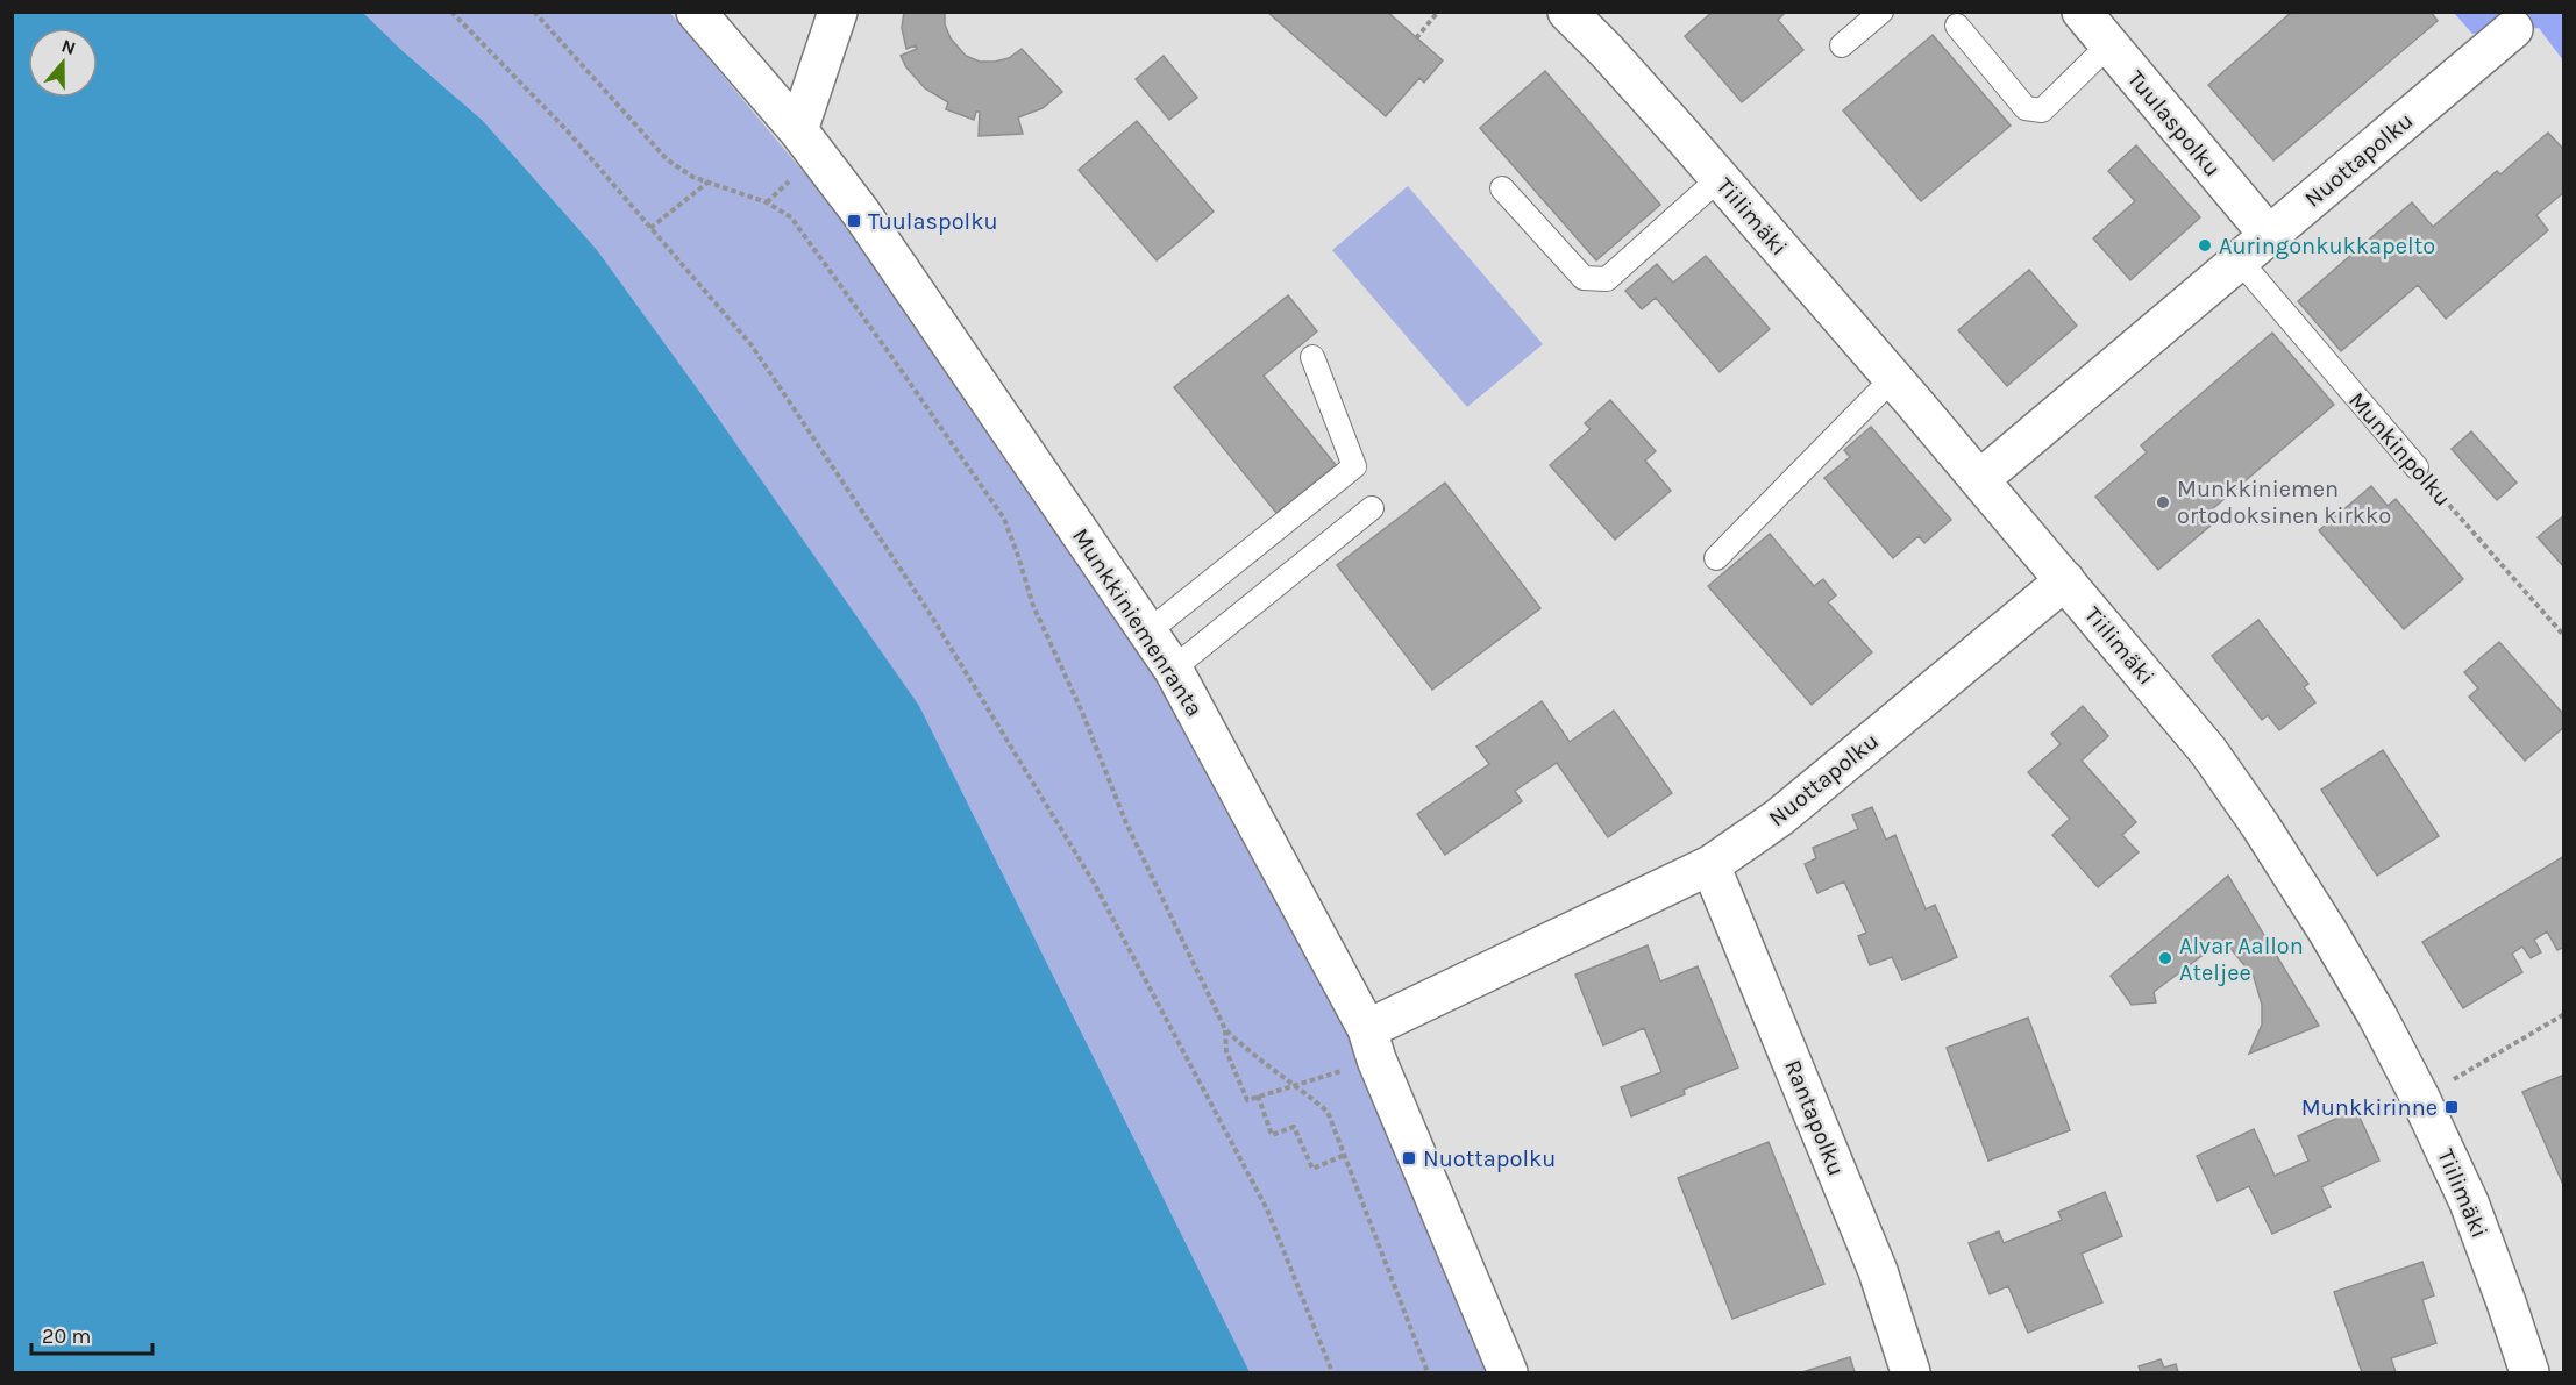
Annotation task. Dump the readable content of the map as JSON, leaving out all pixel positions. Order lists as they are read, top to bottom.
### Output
{
  "streets": {
    "street": [
      "Tuulaspolku",
      "Nuottapolku",
      "Tiilimäki",
      "Munkkiniemenranta",
      "Rantapolku"
    ],
    "lane": ["Munkinpolku"]
  },
  "crossings": [
    ["Tuulaspolku", "Nuottapolku"],
    ["Nuottapolku", "Tiilimäki"],
    ["Nuottapolku", "Munkinpolku"],
    ["Nuottapolku", "Munkkiniemenranta"],
    ["Nuottapolku", "Rantapolku"]
  ],
  "places": {
    "transit": ["Tuulaspolku", "Munkkirinne", "Nuottapolku"],
    "other": ["Auringonkukkapelto", "Munkkiniemen ortodoksinen kirkko", "Alvar Aallon Ateljee"]
  },
  "scale_bar": "20 m",
  "north": "top"
}
